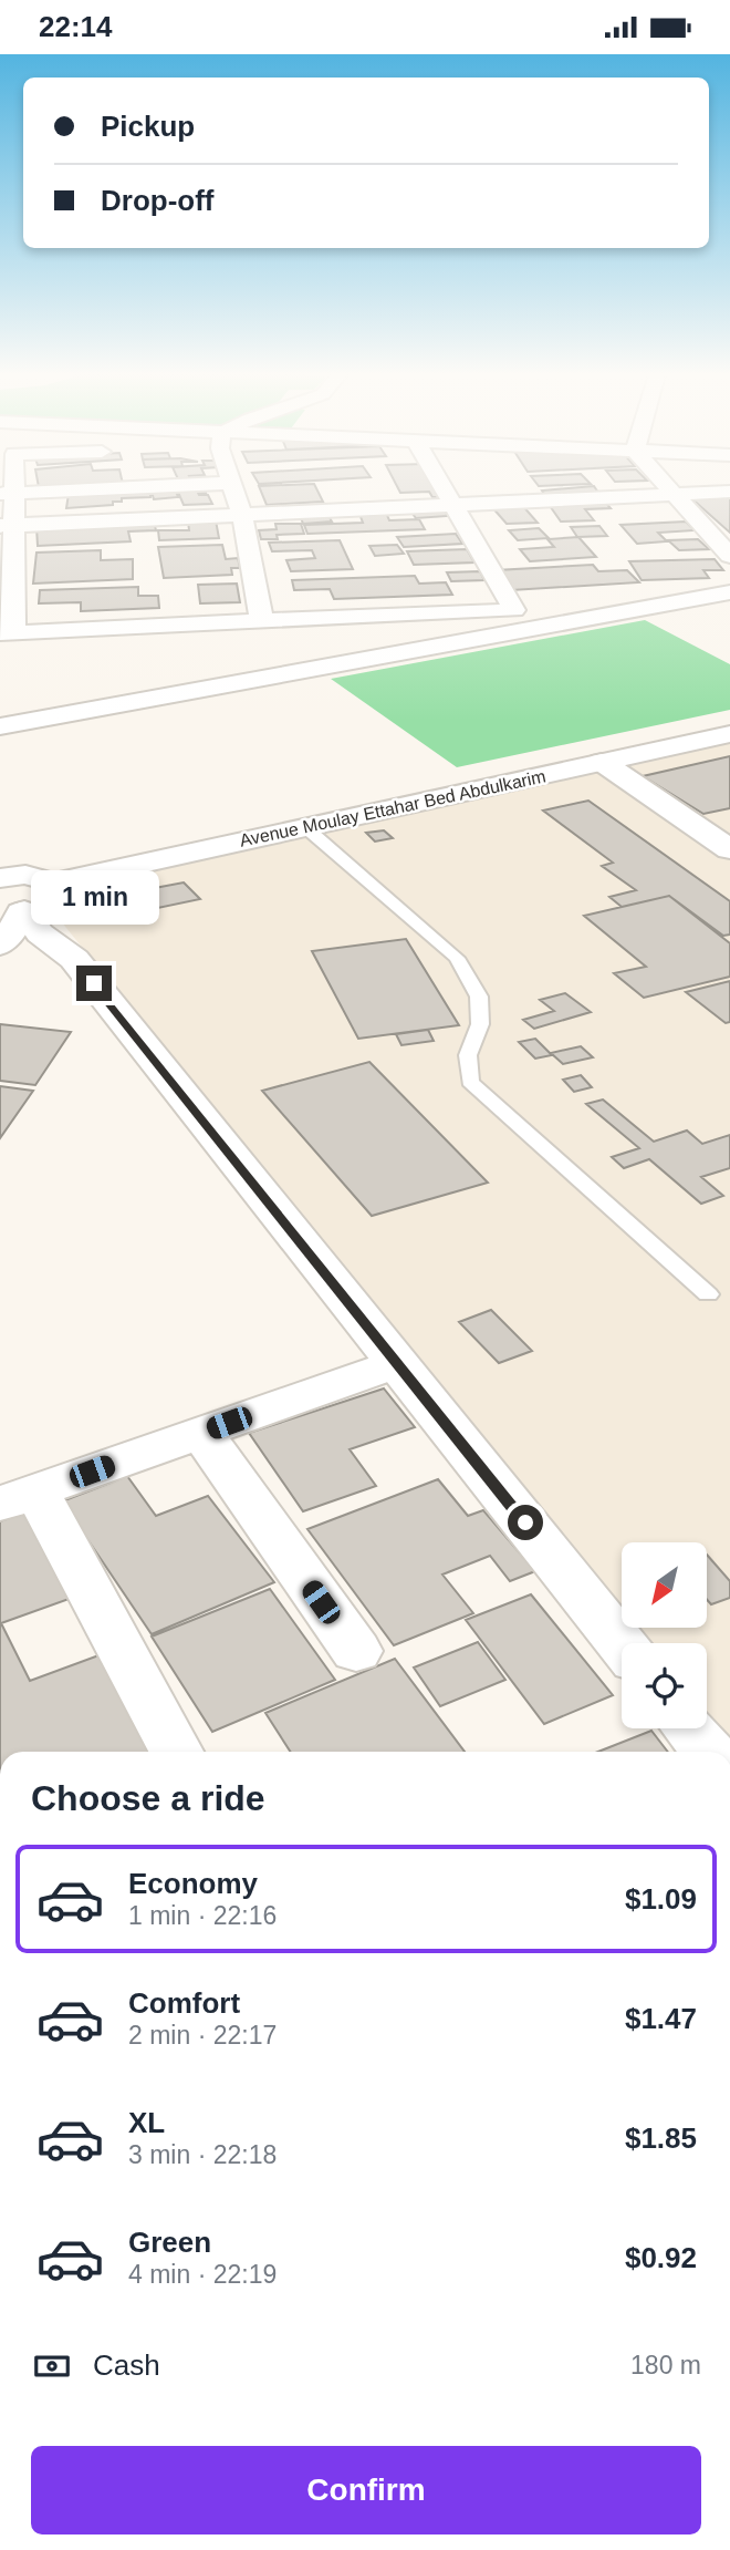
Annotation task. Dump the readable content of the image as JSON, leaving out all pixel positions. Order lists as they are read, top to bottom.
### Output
{
  "streets": {
    "street": ["Avenue Moulay Ettahar Bed Abdulkarim"]
  },
  "north": "bottom left",
  "page": {
    "status": "22:14",
    "banner": ["Pickup", "Drop-off"],
    "bubble": "1 min",
    "heading": "Choose a ride",
    "list": [
      {
        "name": "Economy",
        "note": "1 min · 22:16",
        "value": "$1.09"
      },
      {
        "name": "Comfort",
        "note": "2 min · 22:17",
        "value": "$1.47"
      },
      {
        "name": "XL",
        "note": "3 min · 22:18",
        "value": "$1.85"
      },
      {
        "name": "Green",
        "note": "4 min · 22:19",
        "value": "$0.92"
      }
    ],
    "pay": ["Cash", "180 m"],
    "buttons": "Confirm"
  }
}
